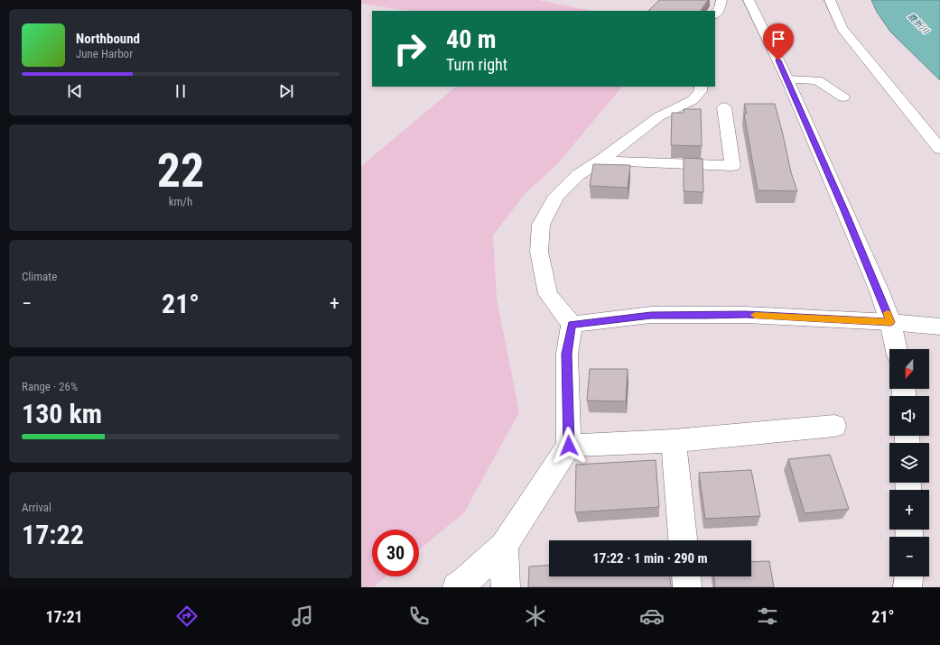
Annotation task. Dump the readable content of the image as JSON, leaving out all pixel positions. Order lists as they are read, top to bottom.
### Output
{
  "water": ["鹿折川"],
  "north": "bottom",
  "page": {
    "turn": ["40 m", "Turn right"],
    "song": ["Northbound", "June Harbor"],
    "tile": [
      ["22", "km/h"],
      "Climate",
      ["Range · 26%", "130 km"],
      ["Arrival", "17:22"]
    ],
    "heat": ["−", "21°", "+"],
    "map_buttons": ["+", "−"],
    "limit": "30",
    "trip": "17:22 · 1 min · 290 m",
    "tabs": ["17:21", "21°"]
  }
}
